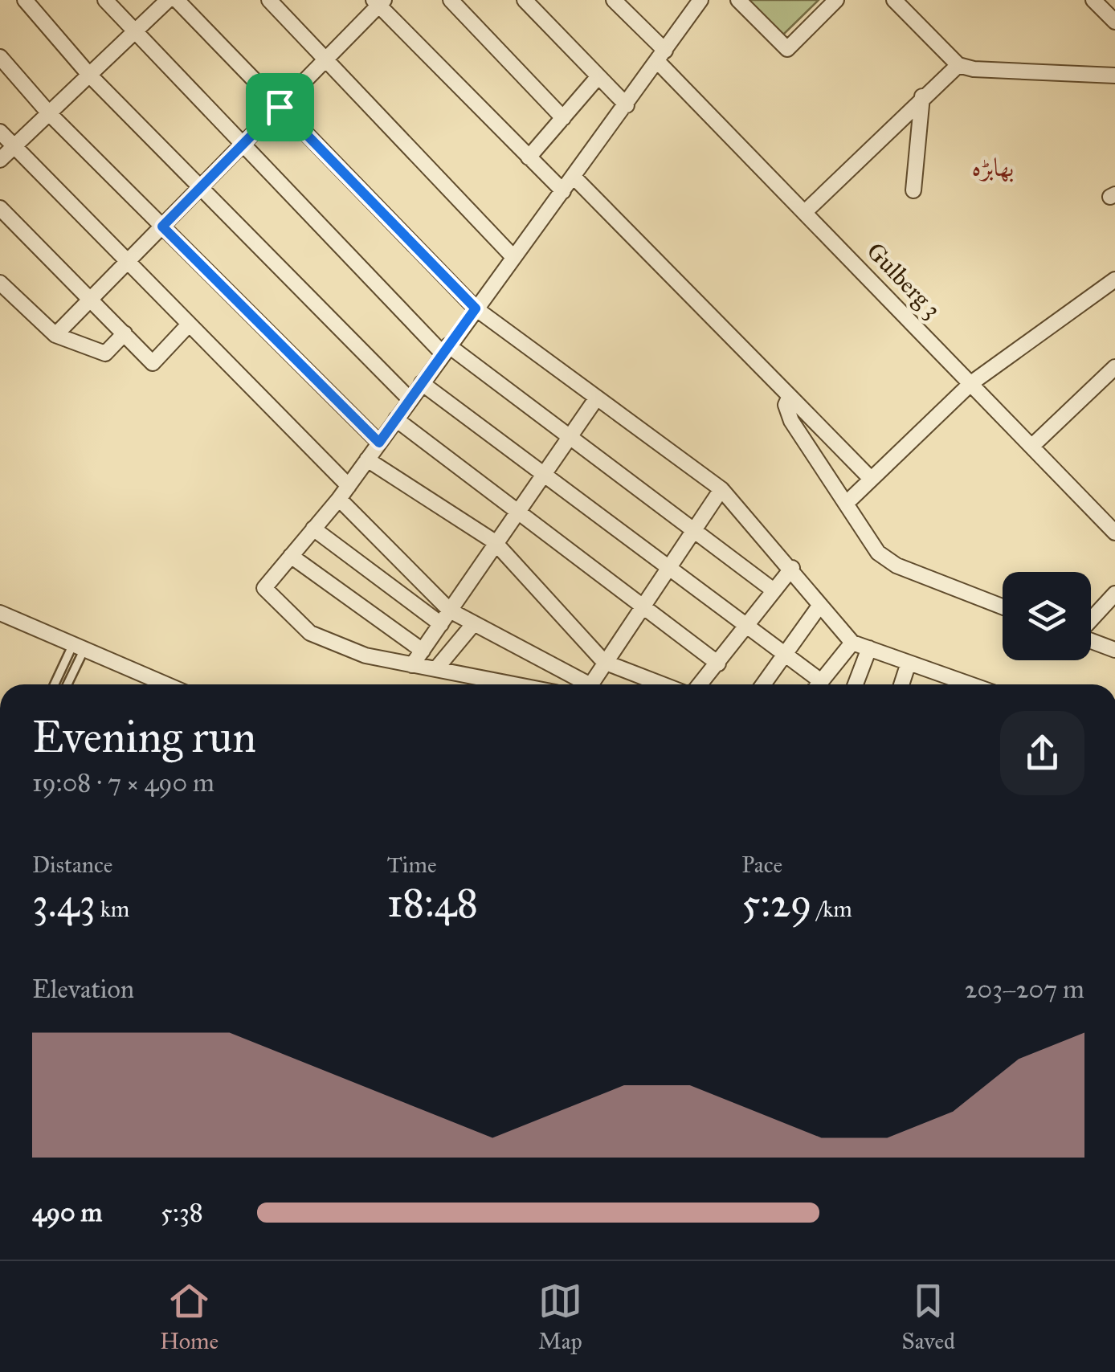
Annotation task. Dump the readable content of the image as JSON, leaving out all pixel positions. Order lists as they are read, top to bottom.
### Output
{
  "streets": {
    "street": ["Gulberg 3"]
  },
  "districts": ["بھابڑہ"],
  "page": {
    "heading": ["Evening run", "19:08 · 7 × 490 m"],
    "stats": [
      ["Distance", "3.43 km"],
      ["Time", "18:48"],
      ["Pace", "5:29 /km"]
    ],
    "chart": ["Elevation", "203–207 m"],
    "list": [
      {
        "name": "490 m",
        "note": "5:38"
      }
    ],
    "tabs": ["Home", "Map", "Saved"]
  }
}
